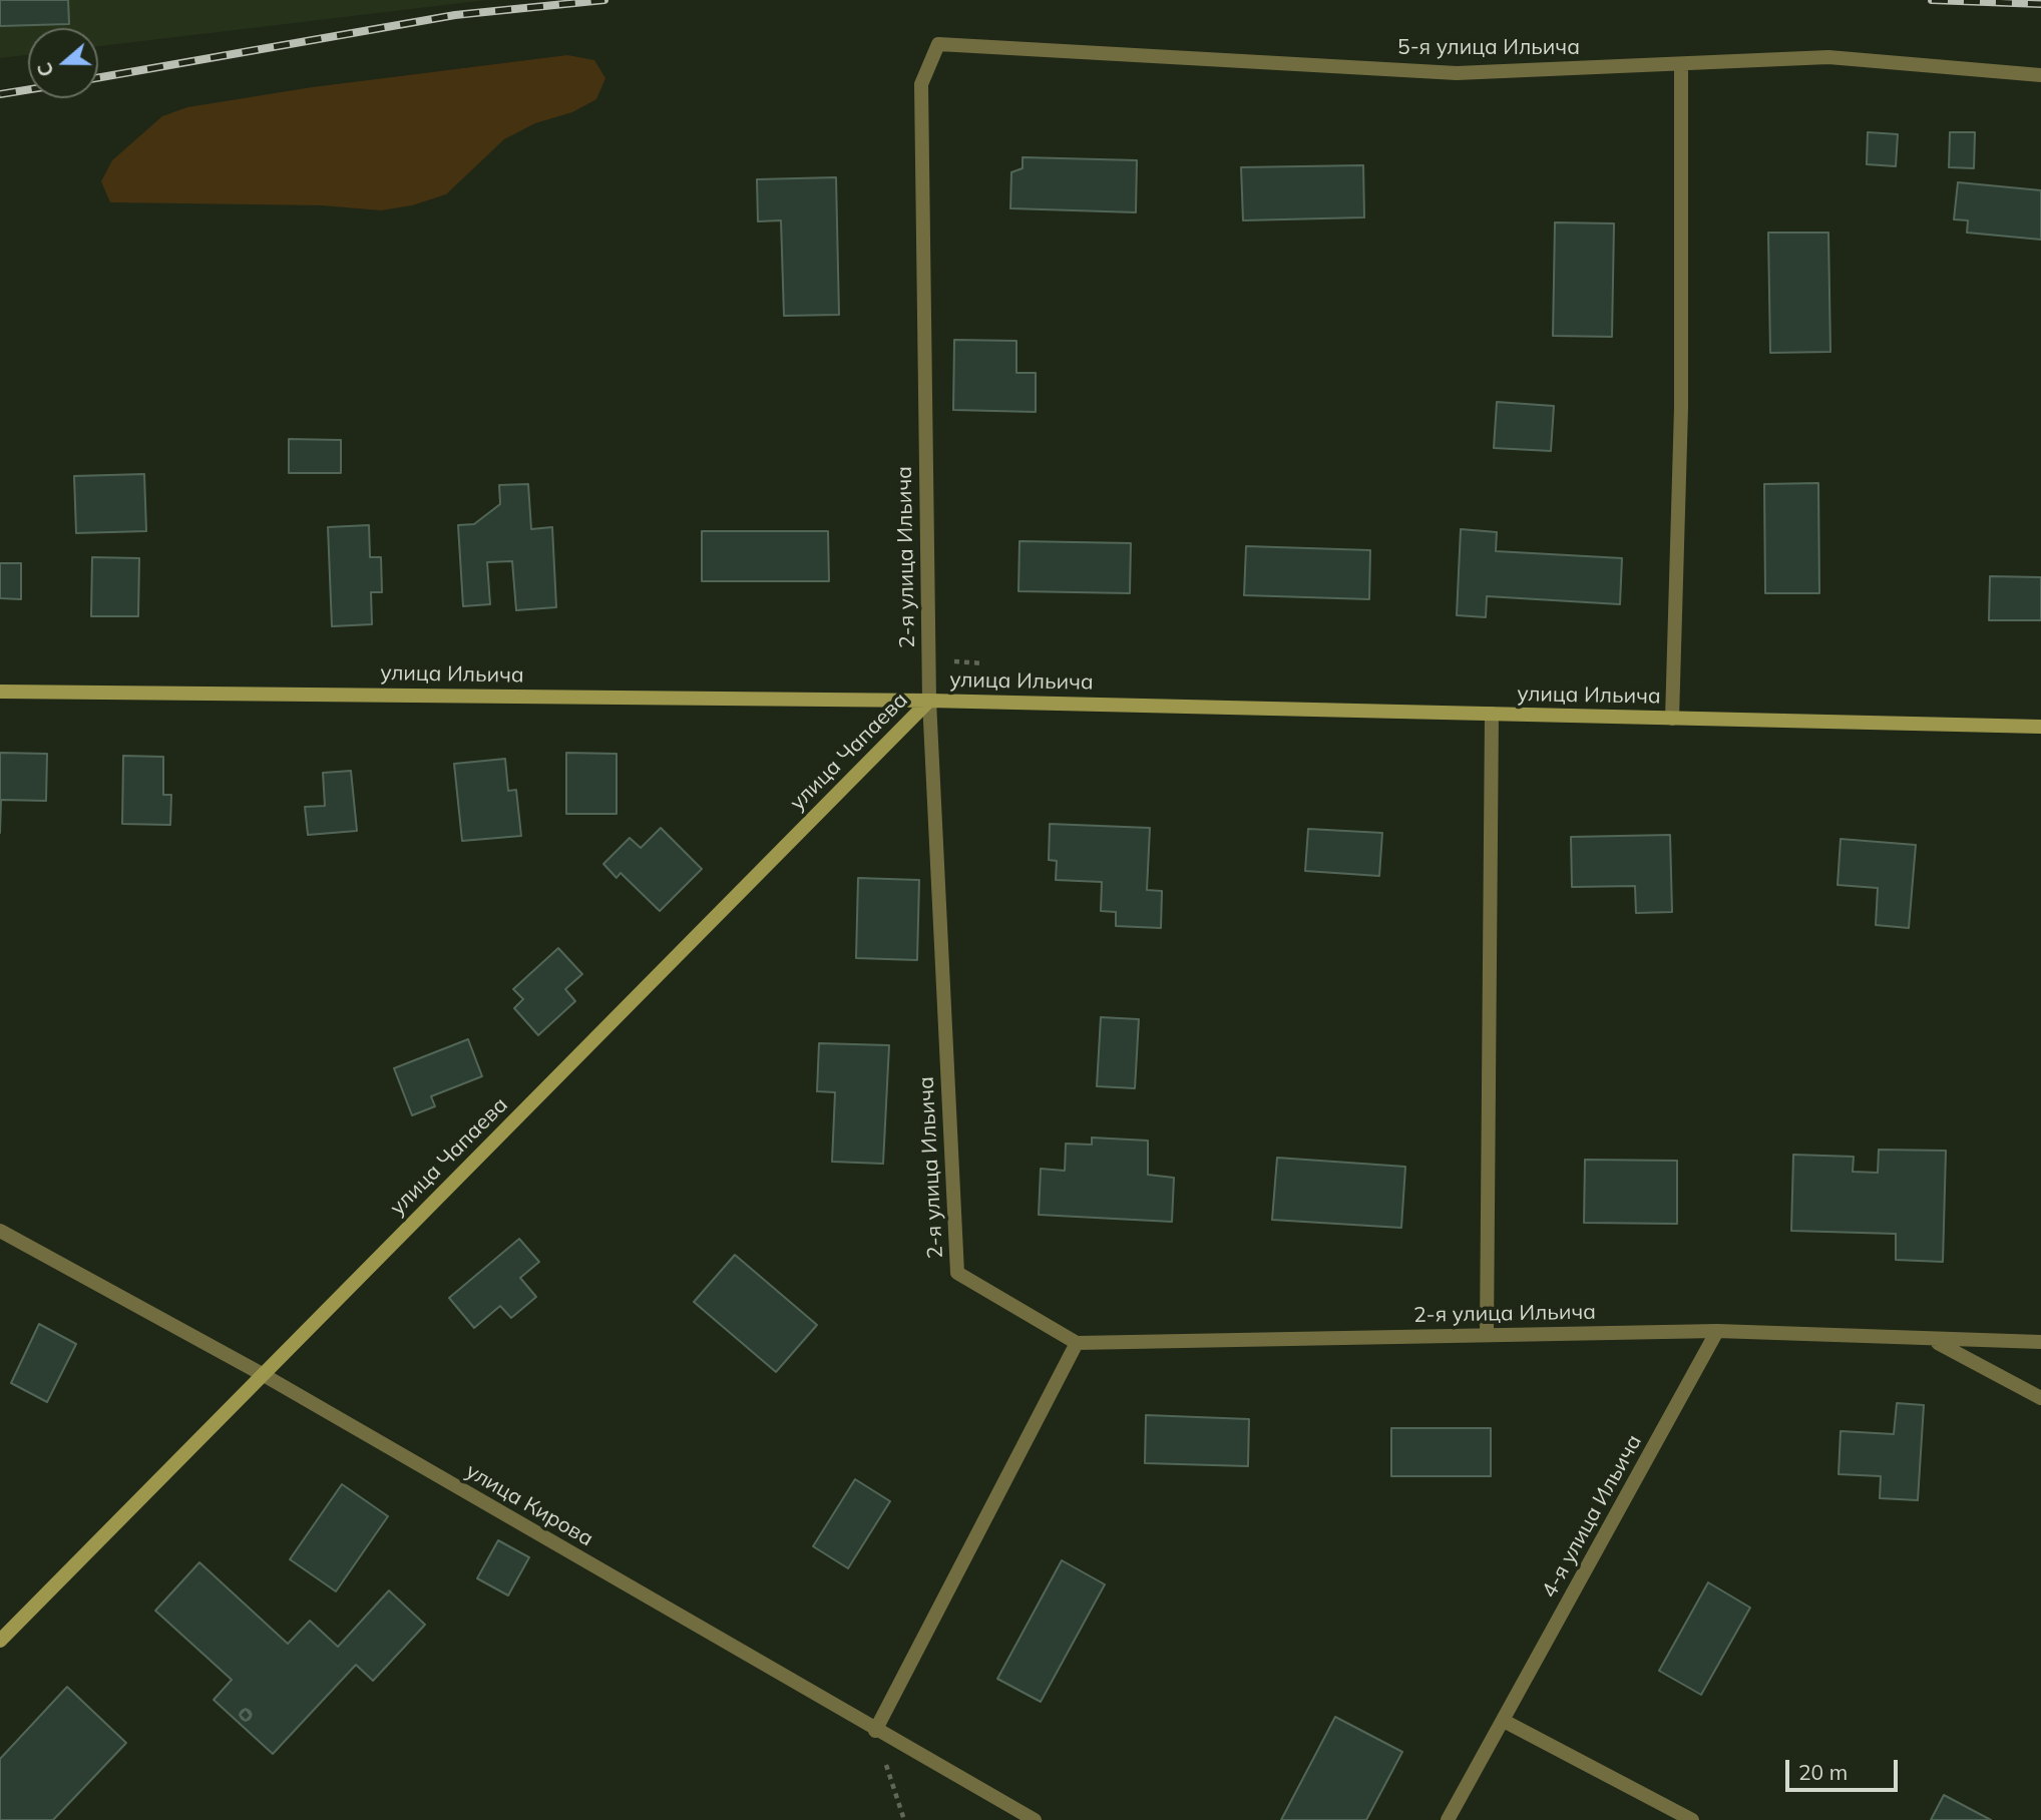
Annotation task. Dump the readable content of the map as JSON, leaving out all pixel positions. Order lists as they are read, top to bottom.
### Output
{
  "streets": {
    "main road": ["улица Ильича", "улица Чапаева"],
    "street": [
      "5-я улица Ильича",
      "2-я улица Ильича",
      "улица Кирова",
      "4-я улица Ильича"
    ]
  },
  "crossings": [
    ["5-я улица Ильича", "2-я улица Ильича"],
    ["2-я улица Ильича", "улица Ильича"],
    ["2-я улица Ильича", "улица Чапаева"],
    ["2-я улица Ильича", "4-я улица Ильича"],
    ["улица Ильича", "улица Чапаева"],
    ["улица Чапаева", "улица Кирова"]
  ],
  "scale_bar": "20 m",
  "north": "left"
}
